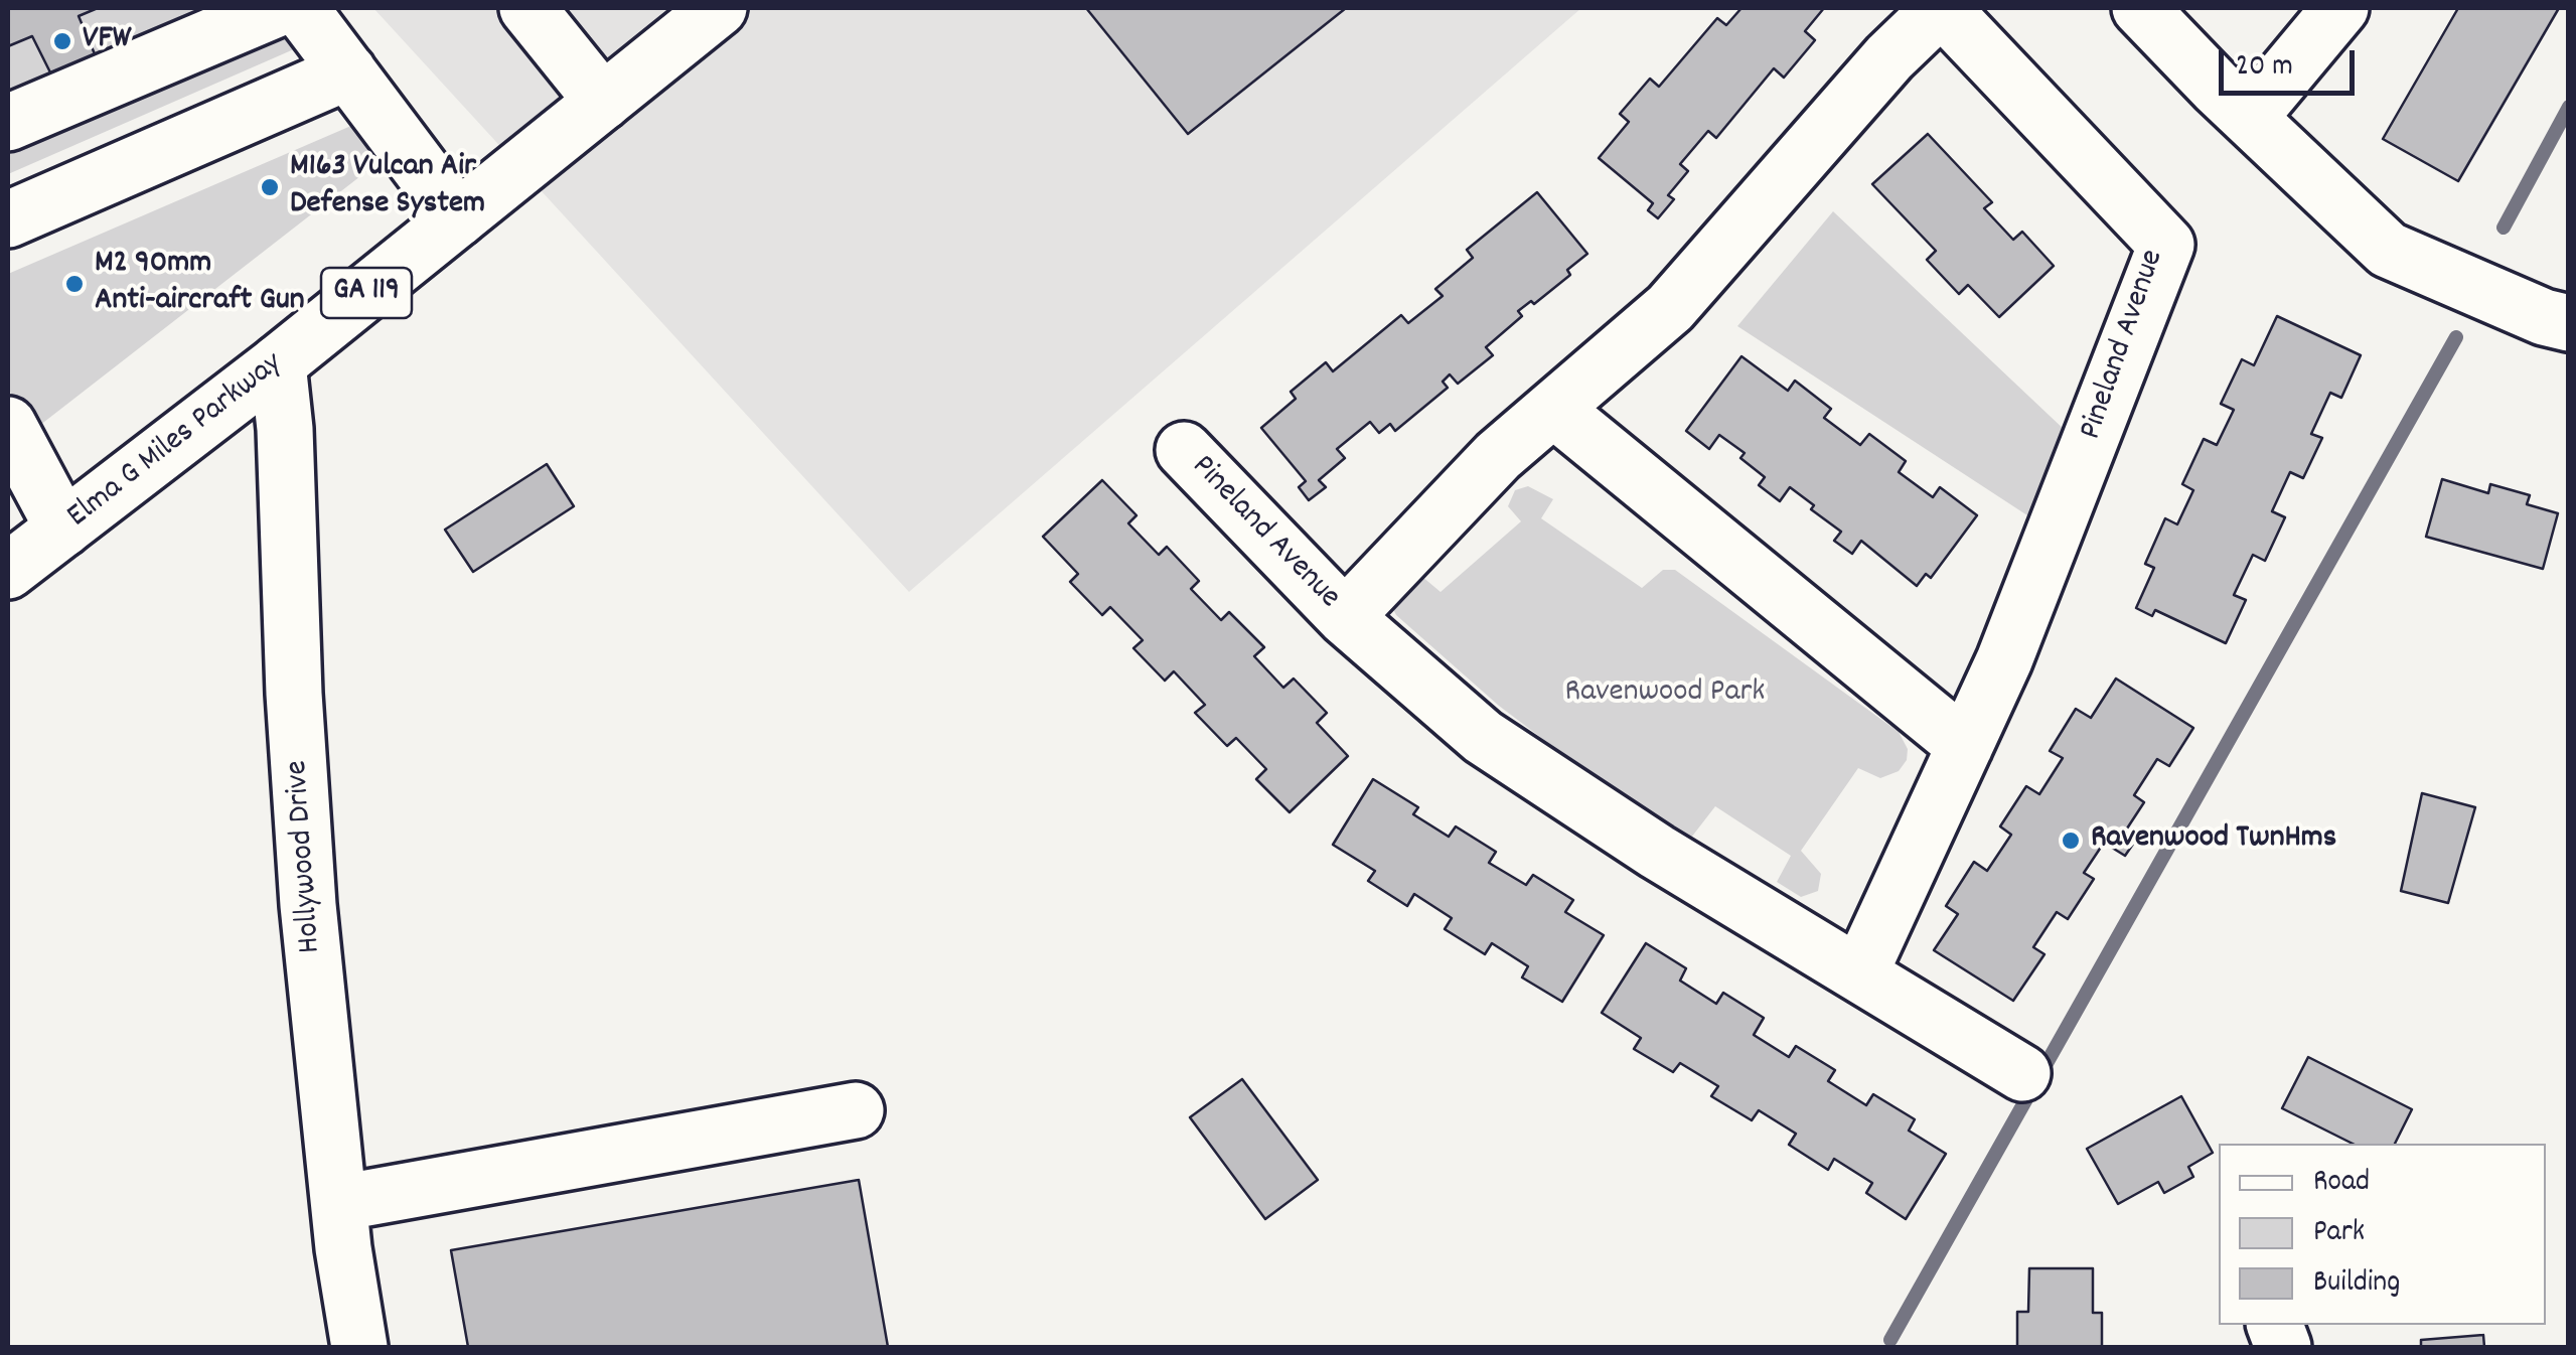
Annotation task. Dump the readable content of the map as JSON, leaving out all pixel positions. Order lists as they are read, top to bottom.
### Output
{
  "streets": {
    "street": [
      "GA 119",
      "Pineland Avenue",
      "Elma G Miles Parkway",
      "Hollywood Drive"
    ]
  },
  "crossings": [
    ["Elma G Miles Parkway", "Hollywood Drive"]
  ],
  "parks": ["Ravenwood Park"],
  "places": [
    "VFW",
    "M163 Vulcan Air Defense System",
    "M2 90mm Anti-aircraft Gun",
    "Ravenwood TwnHms"
  ],
  "legend": ["Road", "Park", "Building"],
  "scale_bar": "20 m"
}
